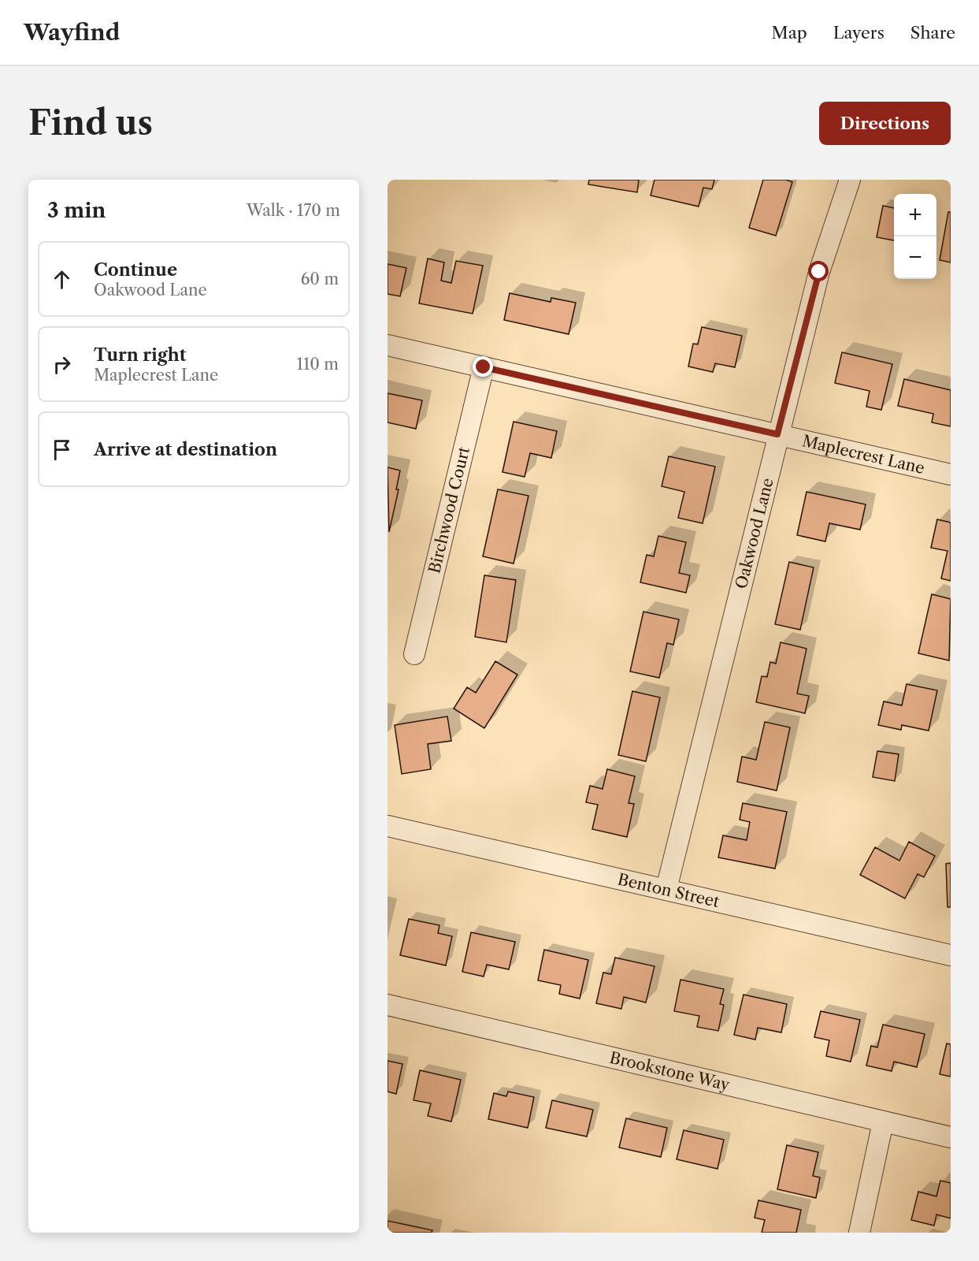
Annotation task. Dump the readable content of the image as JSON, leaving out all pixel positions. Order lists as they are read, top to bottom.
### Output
{
  "streets": {
    "street": [
      "Maplecrest Lane",
      "Birchwood Court",
      "Oakwood Lane",
      "Benton Street",
      "Brookstone Way"
    ]
  },
  "crossings": [
    ["Maplecrest Lane", "Birchwood Court"],
    ["Maplecrest Lane", "Oakwood Lane"],
    ["Oakwood Lane", "Benton Street"]
  ],
  "page": {
    "header": "Wayfind",
    "nav": ["Map", "Layers", "Share"],
    "buttons": "Directions",
    "title": "Find us",
    "heading": ["3 min", "Walk · 170 m"],
    "map_buttons": ["+", "−"],
    "list": [
      ["Continue", "Oakwood Lane", "60 m"],
      ["Turn right", "Maplecrest Lane", "110 m"],
      "Arrive at destination"
    ]
  }
}
